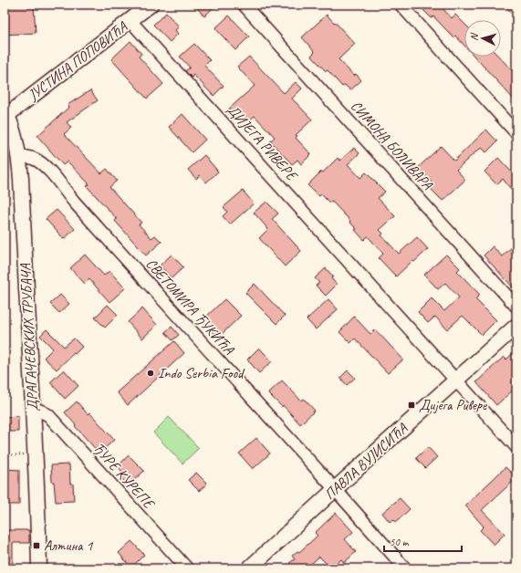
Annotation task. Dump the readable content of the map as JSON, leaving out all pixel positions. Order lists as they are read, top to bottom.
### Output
{
  "streets": {
    "street": [
      "ЈУСТИНА ПОПОВИЋА",
      "ДИЈЕГА РИВЕРЕ",
      "СИМОНА БОЛИВАРА",
      "СВЕТОМИРА ЂУКИЋА",
      "ДРАГАЧЕВСКИХ ТРУБАЧА",
      "ПАВЛА ВУЈИСИЋА",
      "ЂУРЕ КУРЕПЕ"
    ]
  },
  "crossings": [
    ["ЈУСТИНА ПОПОВИЋА", "ДИЈЕГА РИВЕРЕ"],
    ["ЈУСТИНА ПОПОВИЋА", "ДРАГАЧЕВСКИХ ТРУБАЧА"],
    ["ДИЈЕГА РИВЕРЕ", "ПАВЛА ВУЈИСИЋА"],
    ["СВЕТОМИРА ЂУКИЋА", "ДРАГАЧЕВСКИХ ТРУБАЧА"],
    ["СВЕТОМИРА ЂУКИЋА", "ПАВЛА ВУЈИСИЋА"],
    ["ДРАГАЧЕВСКИХ ТРУБАЧА", "ЂУРЕ КУРЕПЕ"]
  ],
  "places": {
    "other": ["Indo Serbia Food"],
    "transit": ["Дијега Ривере", "Алтина 1"]
  },
  "scale_bar": "50 m",
  "north": "left"
}
